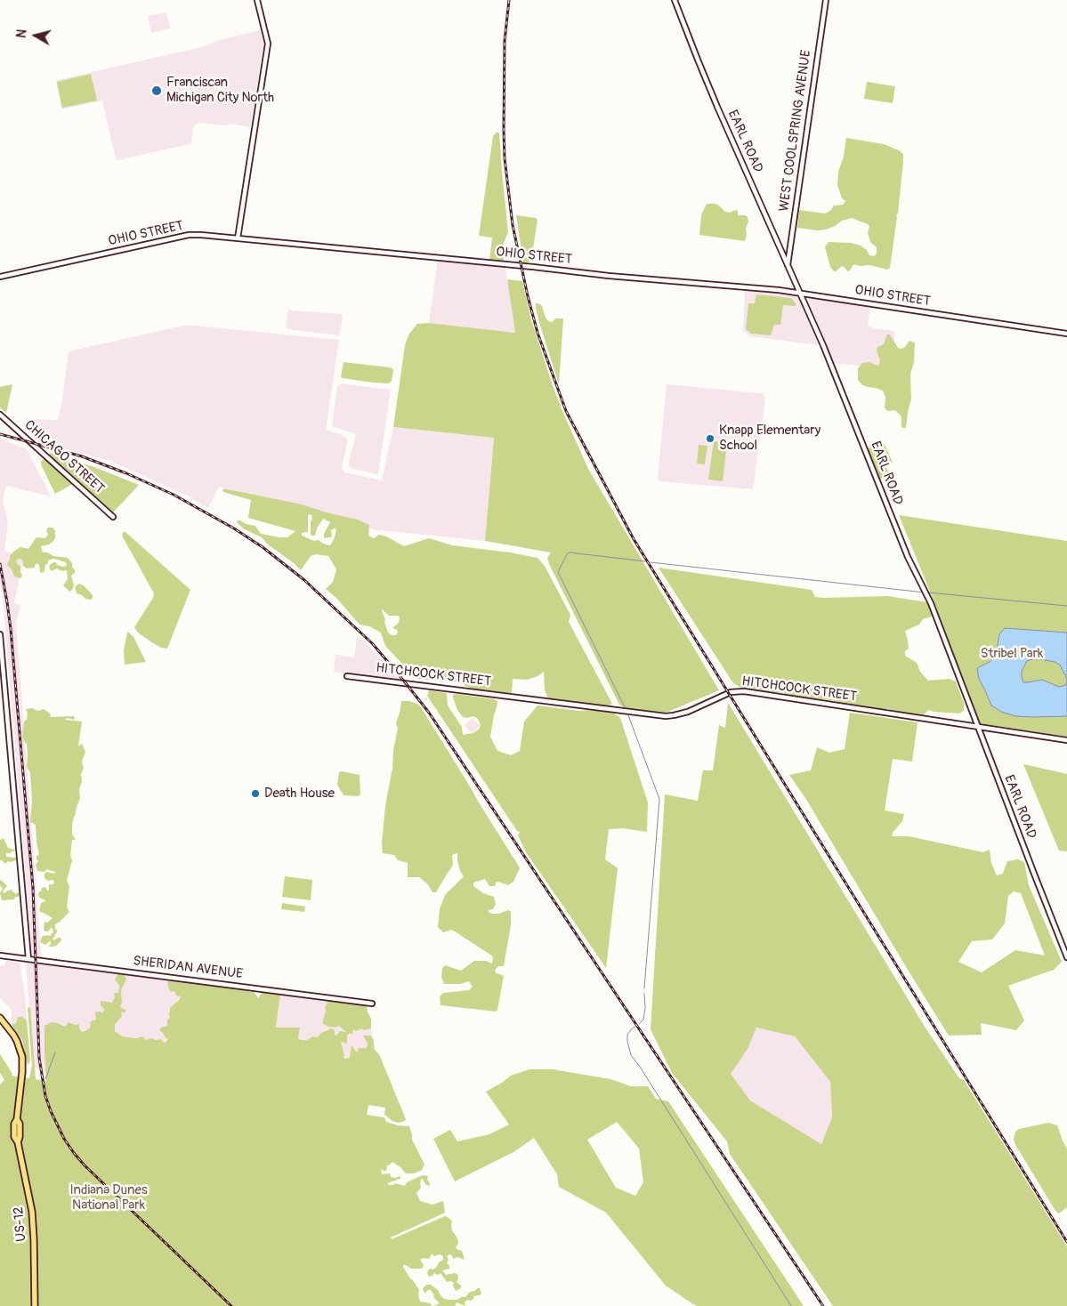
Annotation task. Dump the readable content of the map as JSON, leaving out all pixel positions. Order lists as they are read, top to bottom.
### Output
{
  "streets": {
    "main road": ["US-12"],
    "street": [
      "WEST COOLSPRING AVENUE",
      "EARL ROAD",
      "OHIO STREET",
      "CHICAGO STREET",
      "HITCHCOCK STREET",
      "SHERIDAN AVENUE"
    ]
  },
  "crossings": [
    ["WEST COOLSPRING AVENUE", "EARL ROAD"],
    ["EARL ROAD", "OHIO STREET"],
    ["EARL ROAD", "HITCHCOCK STREET"]
  ],
  "parks": ["Stribel Park", "Indiana Dunes National Park"],
  "places": ["Franciscan Michigan City North", "Knapp Elementary School", "Death House"],
  "north": "left"
}
